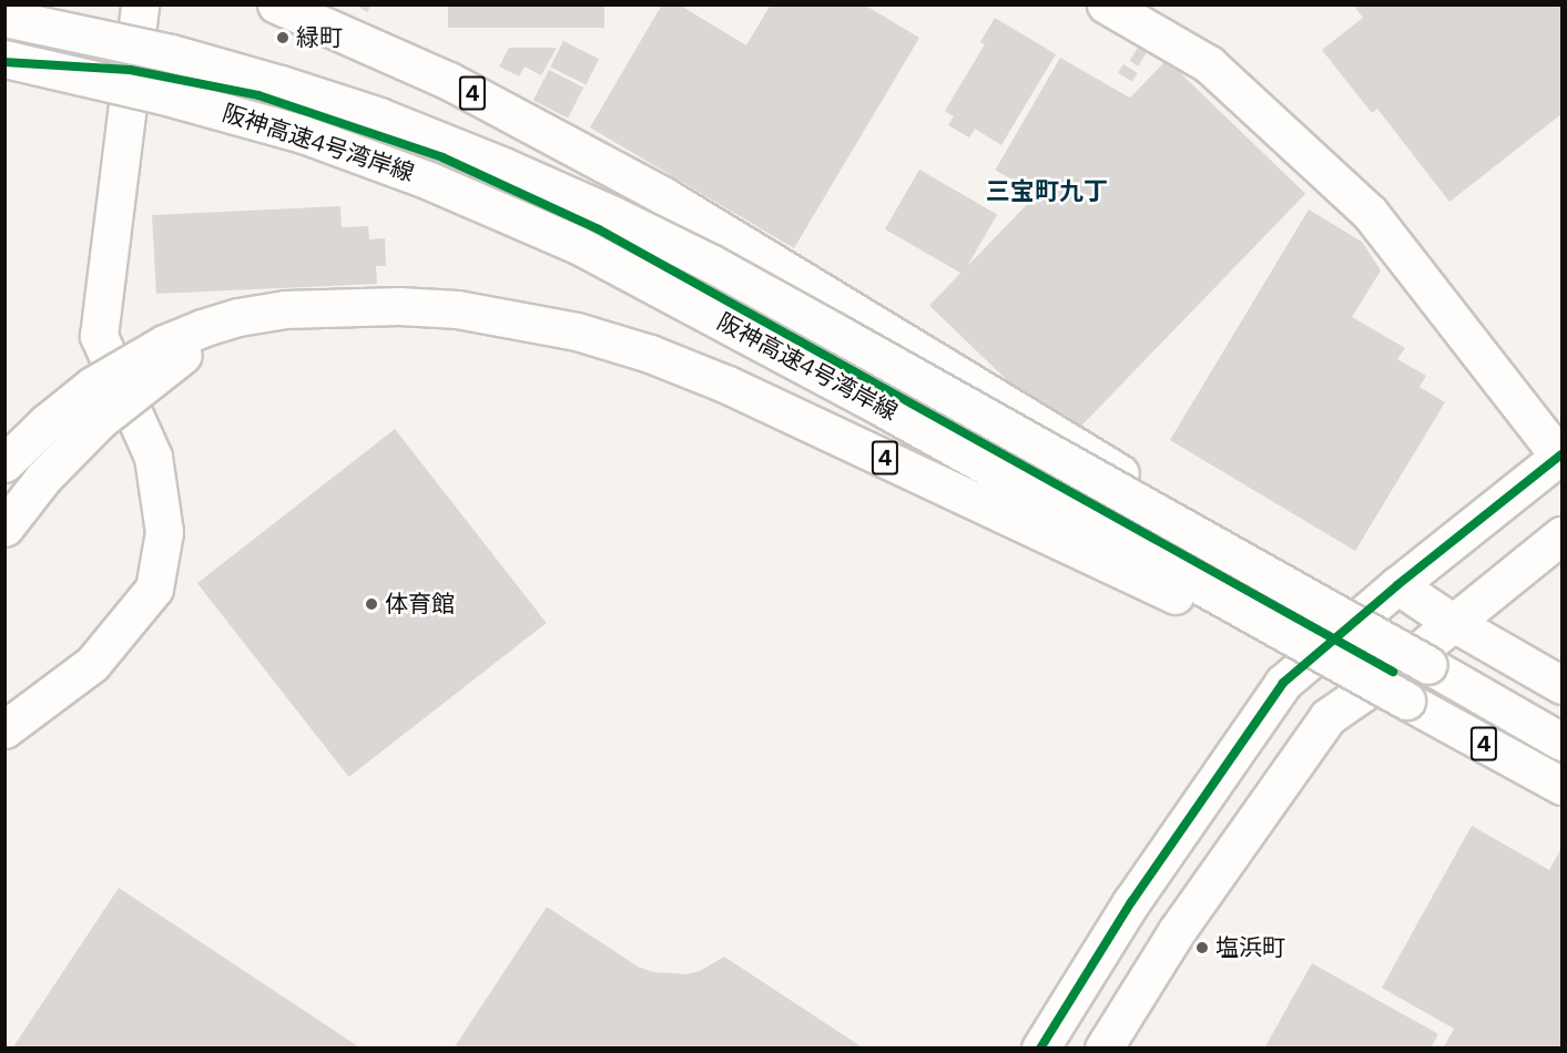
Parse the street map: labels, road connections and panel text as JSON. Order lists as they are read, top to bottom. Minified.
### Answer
{"streets":{"main road":["4","阪神高速4号湾岸線"]},"crossings":[["4","阪神高速4号湾岸線"]],"districts":["三宝町九丁"],"places":["緑町","体育館","塩浜町"]}
